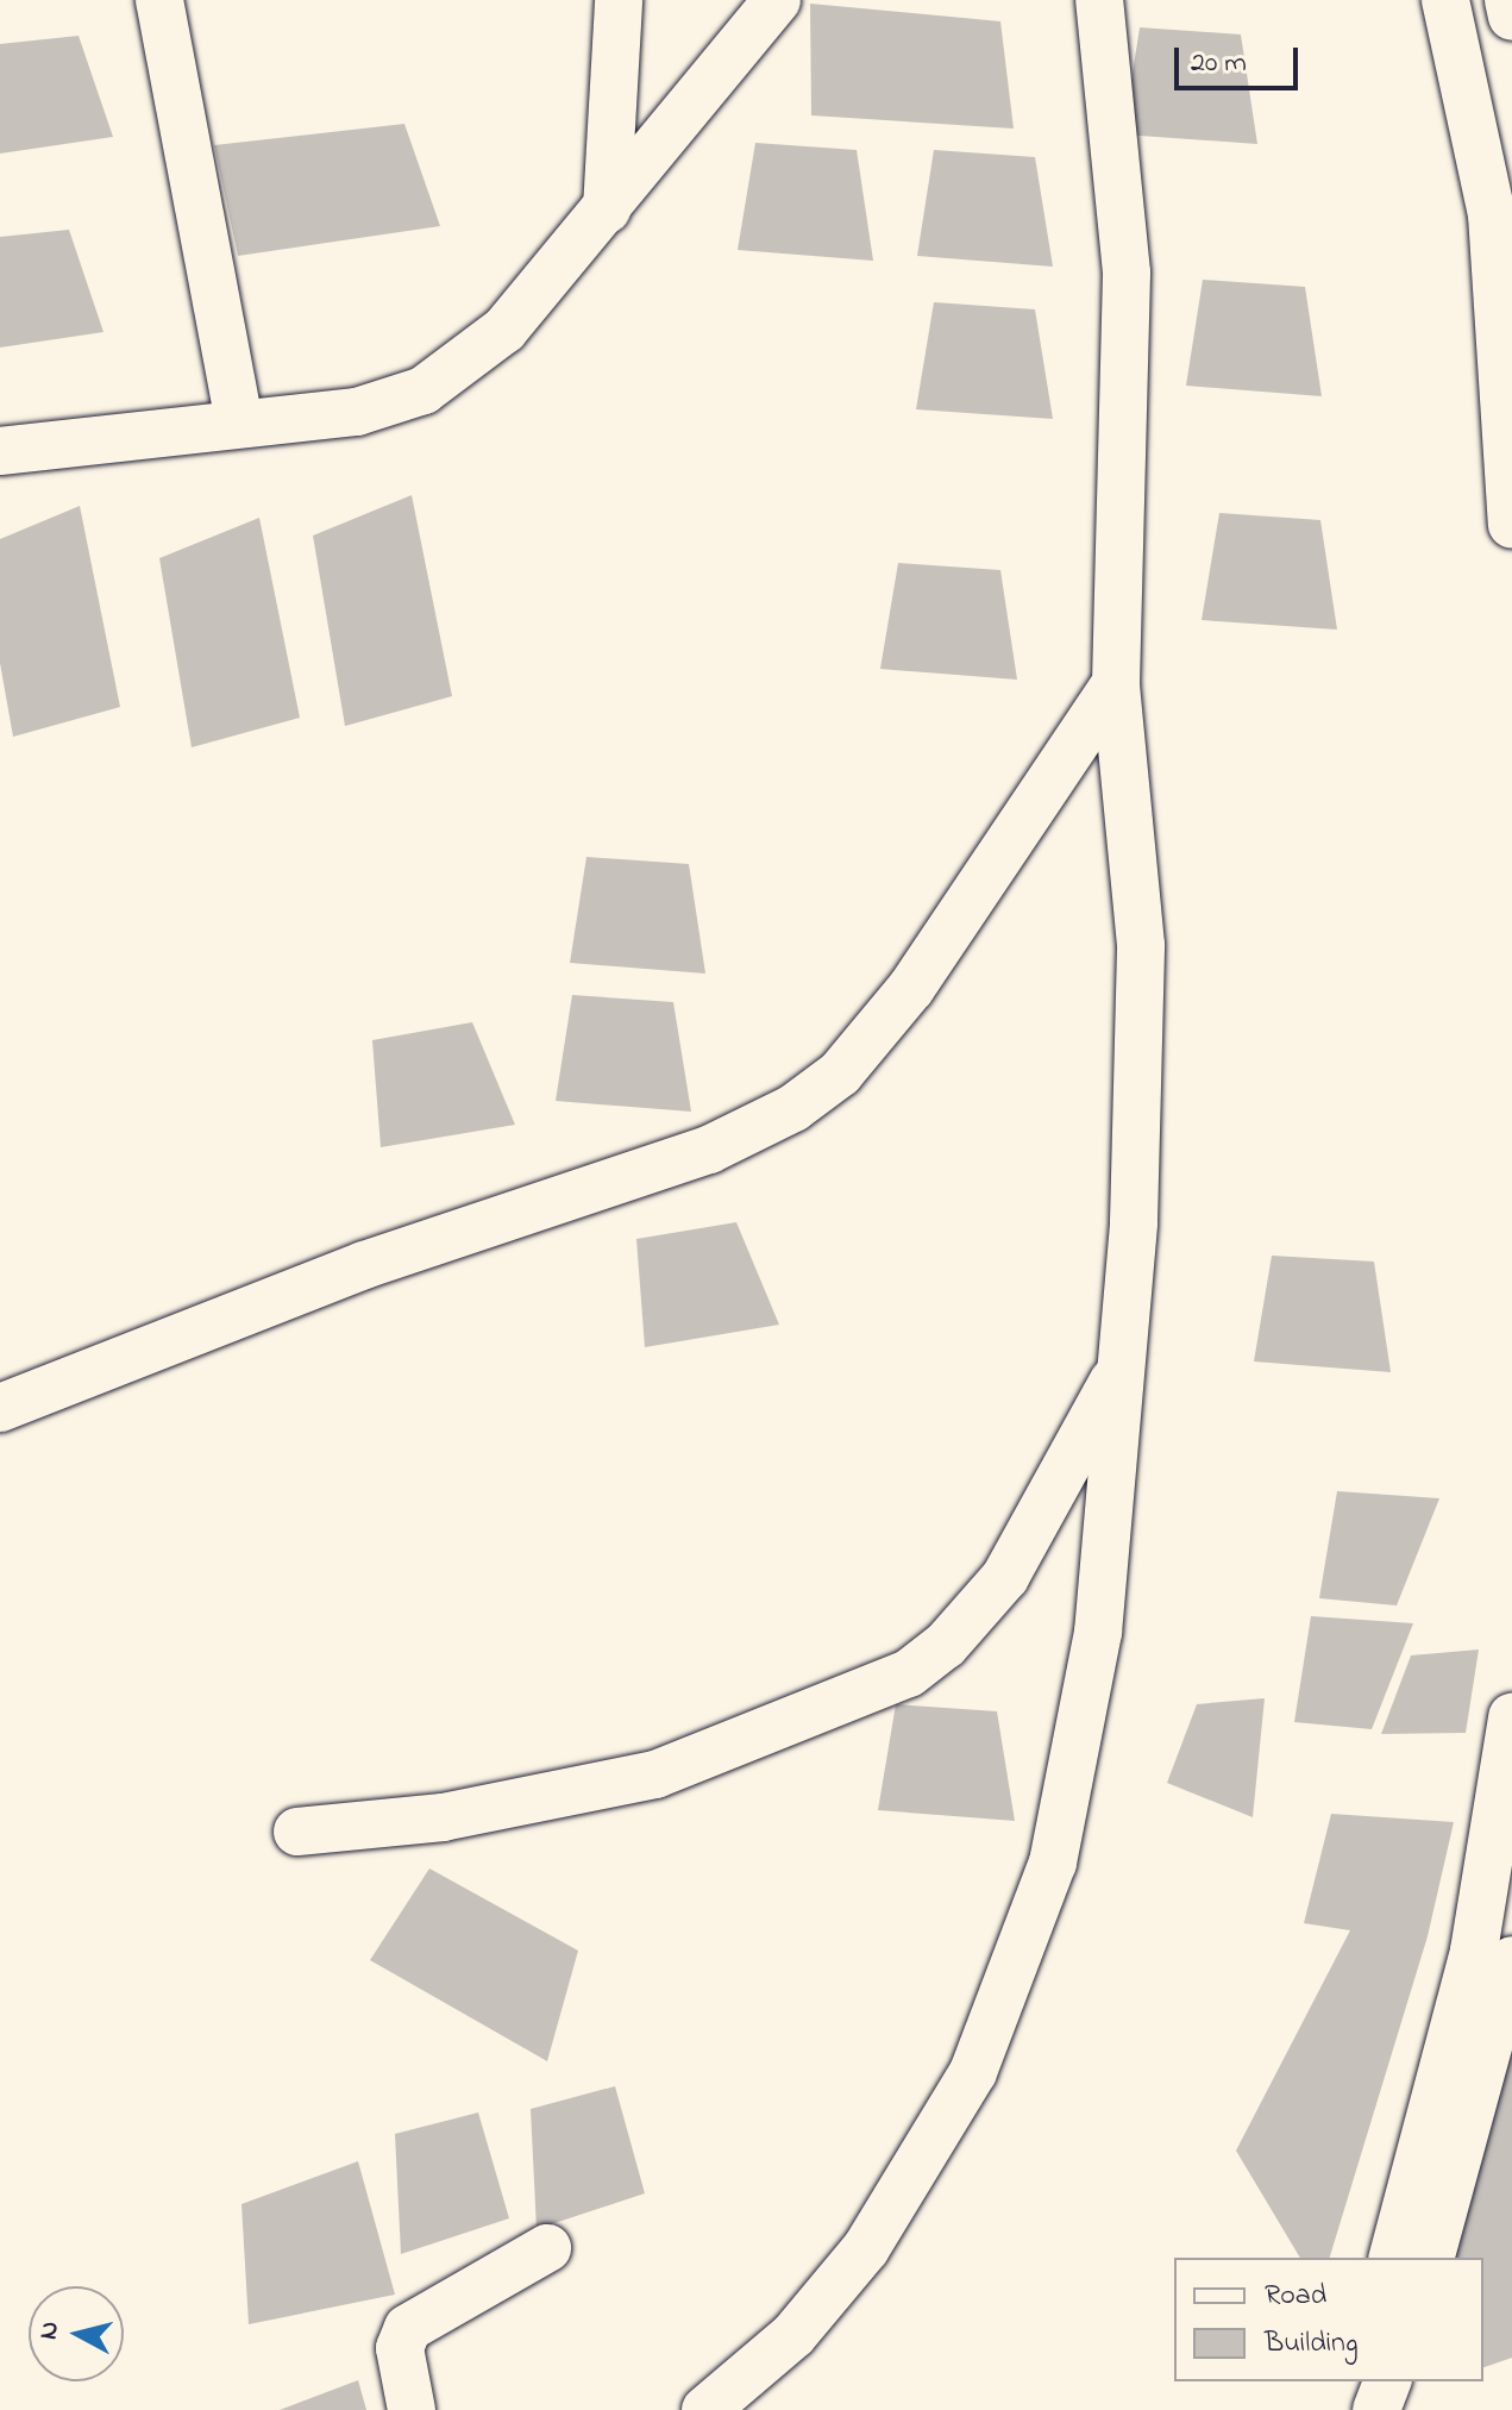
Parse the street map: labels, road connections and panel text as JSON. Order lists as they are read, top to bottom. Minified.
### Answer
{"legend":["Road","Building"],"scale_bar":"20 m","north":"left"}
